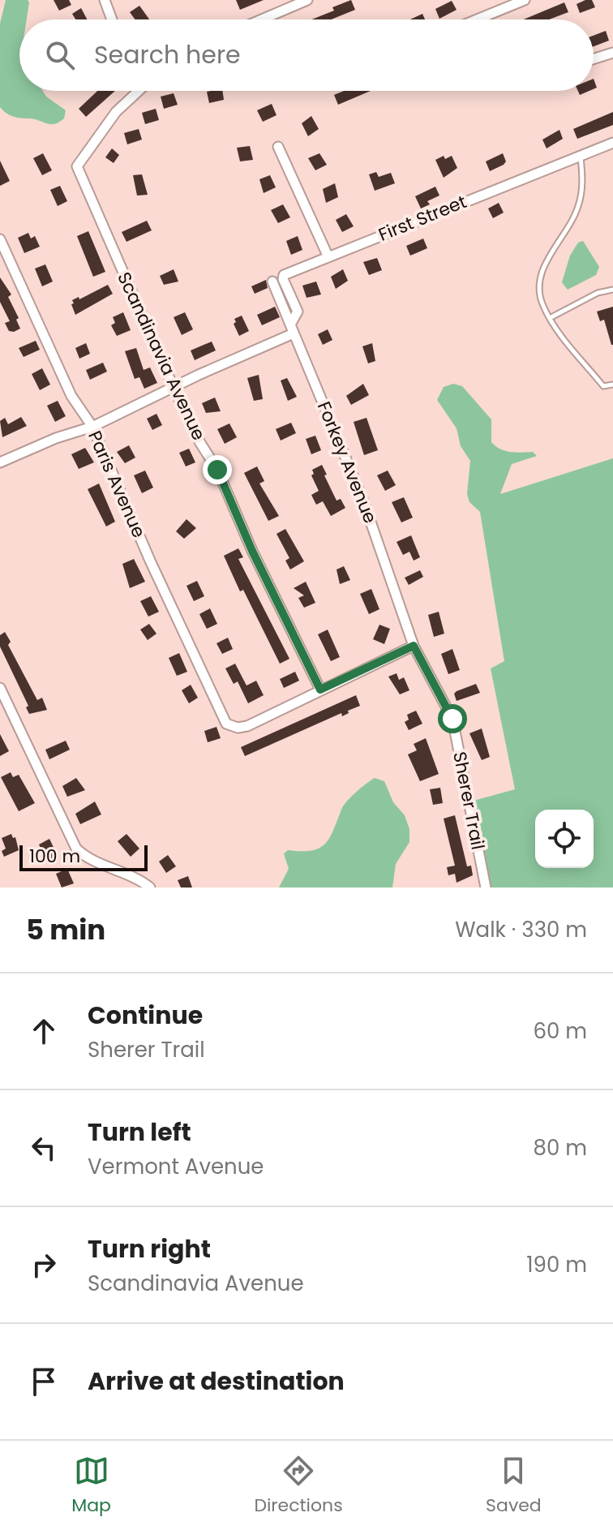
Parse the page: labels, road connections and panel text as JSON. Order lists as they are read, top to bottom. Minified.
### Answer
{"streets":{"street":["First Street","Scandinavia Avenue","Forkey Avenue","Paris Avenue","Sherer Trail"]},"crossings":[["First Street","Forkey Avenue"],["Scandinavia Avenue","Paris Avenue"],["Forkey Avenue","Sherer Trail"]],"scale_bar":"100 m","page":{"search":"Search here","scale":"100 m","heading":["5 min","Walk · 330 m"],"list":[["Continue","Sherer Trail","60 m"],["Turn left","Vermont Avenue","80 m"],["Turn right","Scandinavia Avenue","190 m"],"Arrive at destination"],"nav":["Map","Directions","Saved"]}}
